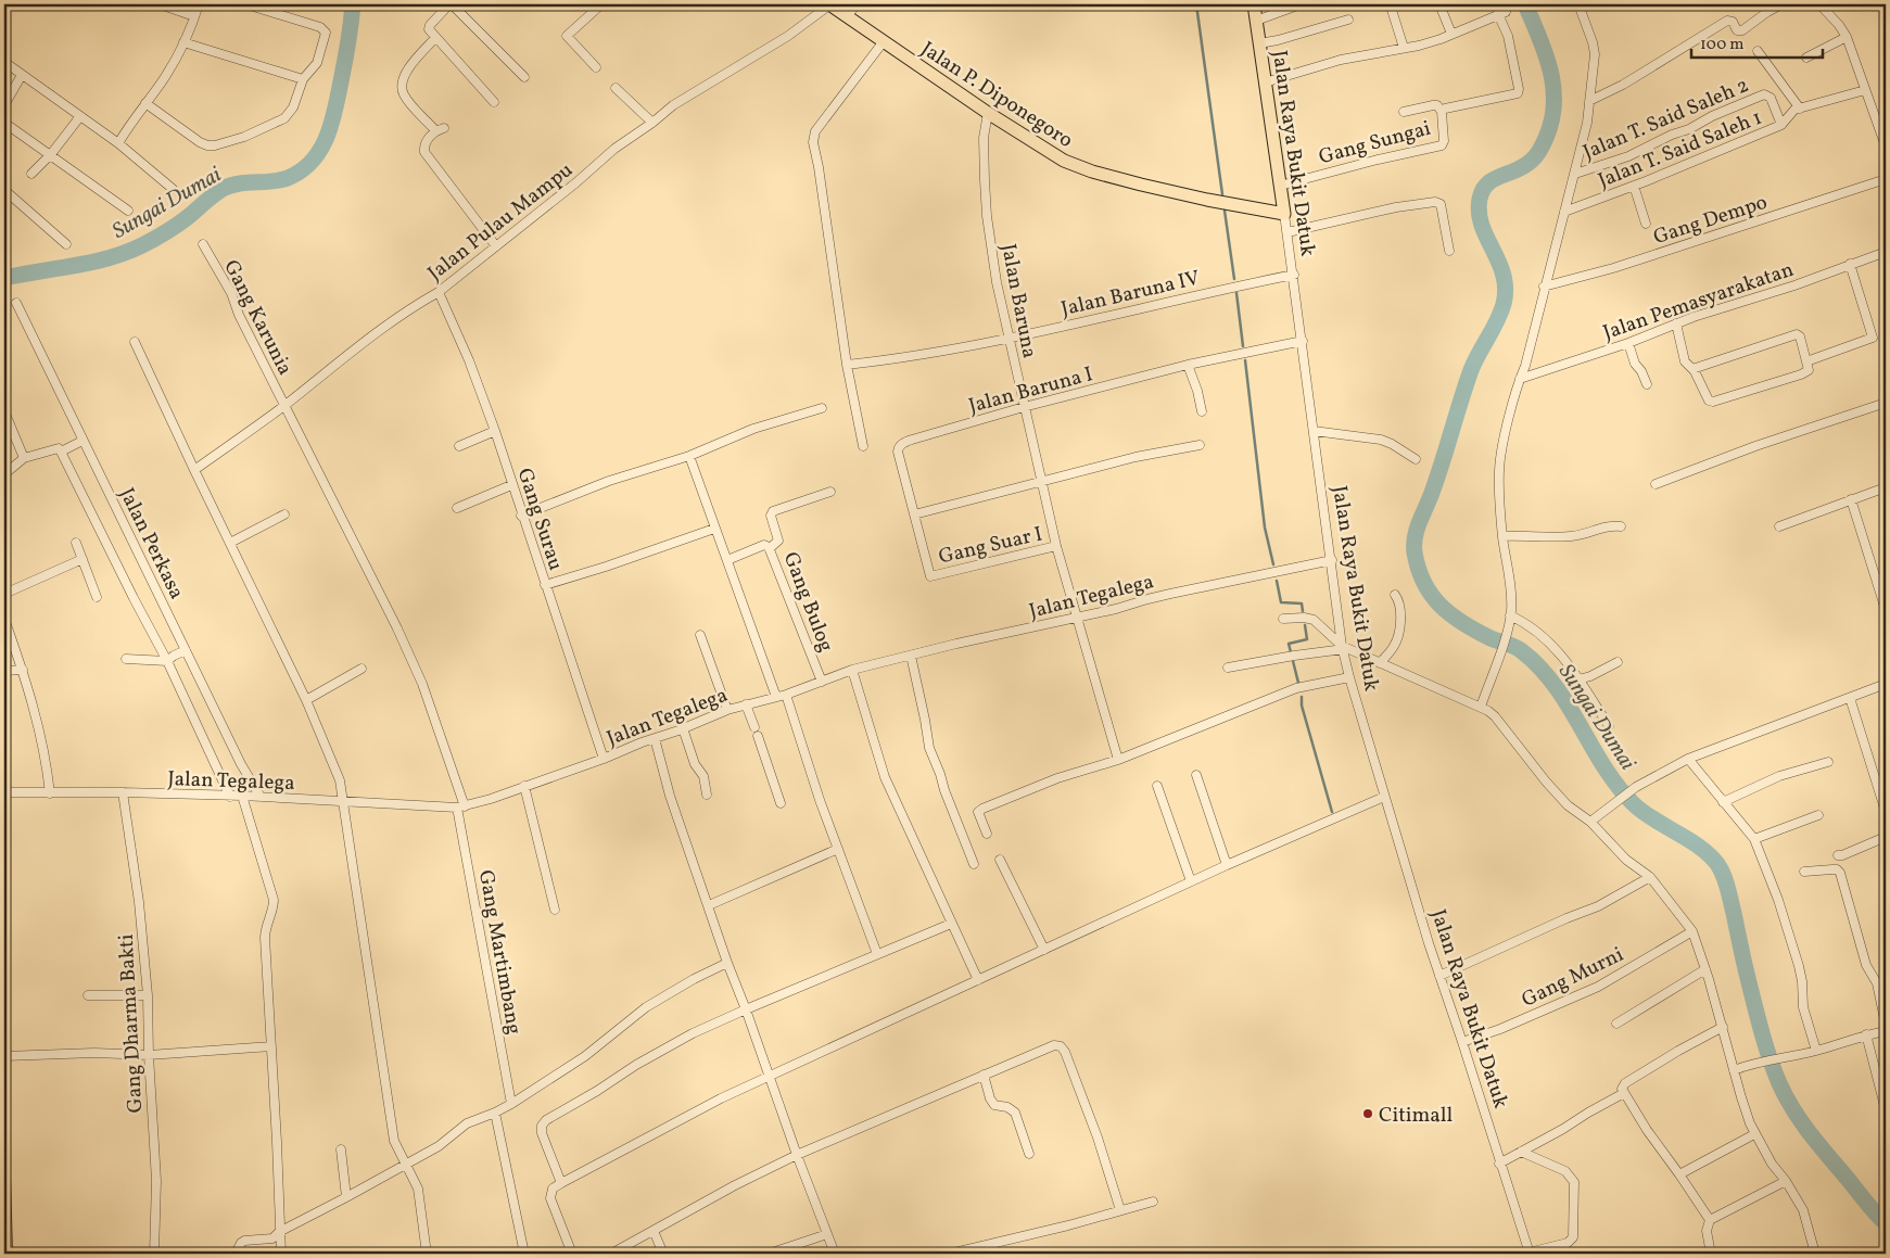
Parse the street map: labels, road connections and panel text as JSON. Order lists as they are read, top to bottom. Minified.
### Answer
{"streets":{"main road":["Jalan P. Diponegoro","Jalan Raya Bukit Datuk"],"street":["Jalan T. Said Saleh 2","Gang Sungai","Jalan T. Said Saleh 1","Gang Dempo","Jalan Pulau Mampu","Jalan Baruna IV","Jalan Pemasyarakatan","Jalan Baruna","Gang Karunia","Jalan Baruna I","Gang Surau","Jalan Perkasa","Gang Suar I","Jalan Tegalega","Gang Bulog","Gang Martimbang","Gang Murni","Gang Dharma Bakti"]},"crossings":[["Jalan P. Diponegoro","Jalan Raya Bukit Datuk"],["Jalan P. Diponegoro","Jalan Pulau Mampu"],["Jalan P. Diponegoro","Jalan Baruna"],["Jalan T. Said Saleh 2","Jalan T. Said Saleh 1"],["Gang Sungai","Jalan Raya Bukit Datuk"],["Jalan Raya Bukit Datuk","Jalan Baruna IV"],["Jalan Raya Bukit Datuk","Jalan Baruna I"],["Jalan Raya Bukit Datuk","Jalan Tegalega"],["Jalan Raya Bukit Datuk","Gang Murni"],["Jalan Pulau Mampu","Gang Karunia"],["Jalan Pulau Mampu","Gang Surau"],["Jalan Baruna IV","Jalan Baruna"],["Jalan Baruna","Jalan Baruna I"],["Jalan Baruna","Gang Suar I"],["Jalan Baruna","Jalan Tegalega"],["Gang Karunia","Jalan Tegalega"],["Gang Karunia","Gang Martimbang"],["Jalan Baruna I","Gang Suar I"],["Gang Surau","Jalan Tegalega"],["Jalan Perkasa","Jalan Tegalega"],["Jalan Tegalega","Gang Bulog"],["Jalan Tegalega","Gang Martimbang"],["Jalan Tegalega","Gang Dharma Bakti"]],"water":["Sungai Dumai"],"places":["Citimall"],"scale_bar":"100 m"}
